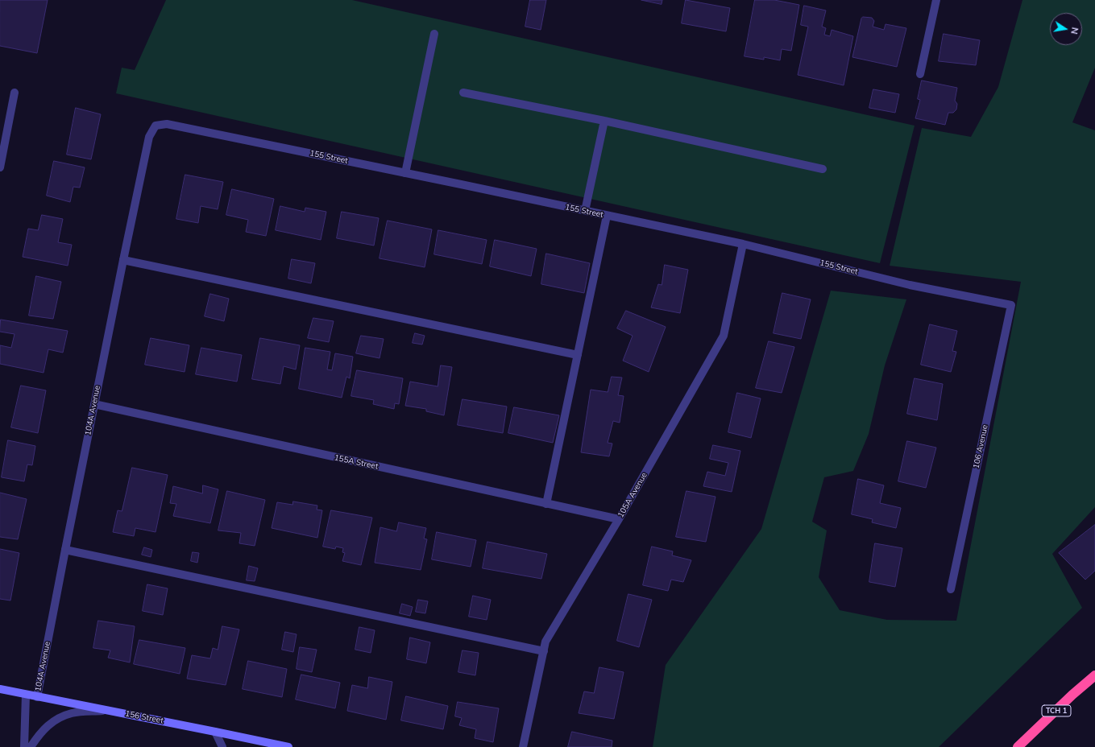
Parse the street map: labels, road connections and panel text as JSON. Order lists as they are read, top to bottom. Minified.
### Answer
{"streets":{"highway":["TCH 1"],"main road":["156 Street"],"street":["155 Street","104A Avenue","106 Avenue","155A Street","105A Avenue"]},"crossings":[["155 Street","104A Avenue"],["155 Street","106 Avenue"],["155 Street","105A Avenue"],["104A Avenue","155A Street"],["104A Avenue","156 Street"],["155A Street","105A Avenue"]],"north":"right"}
